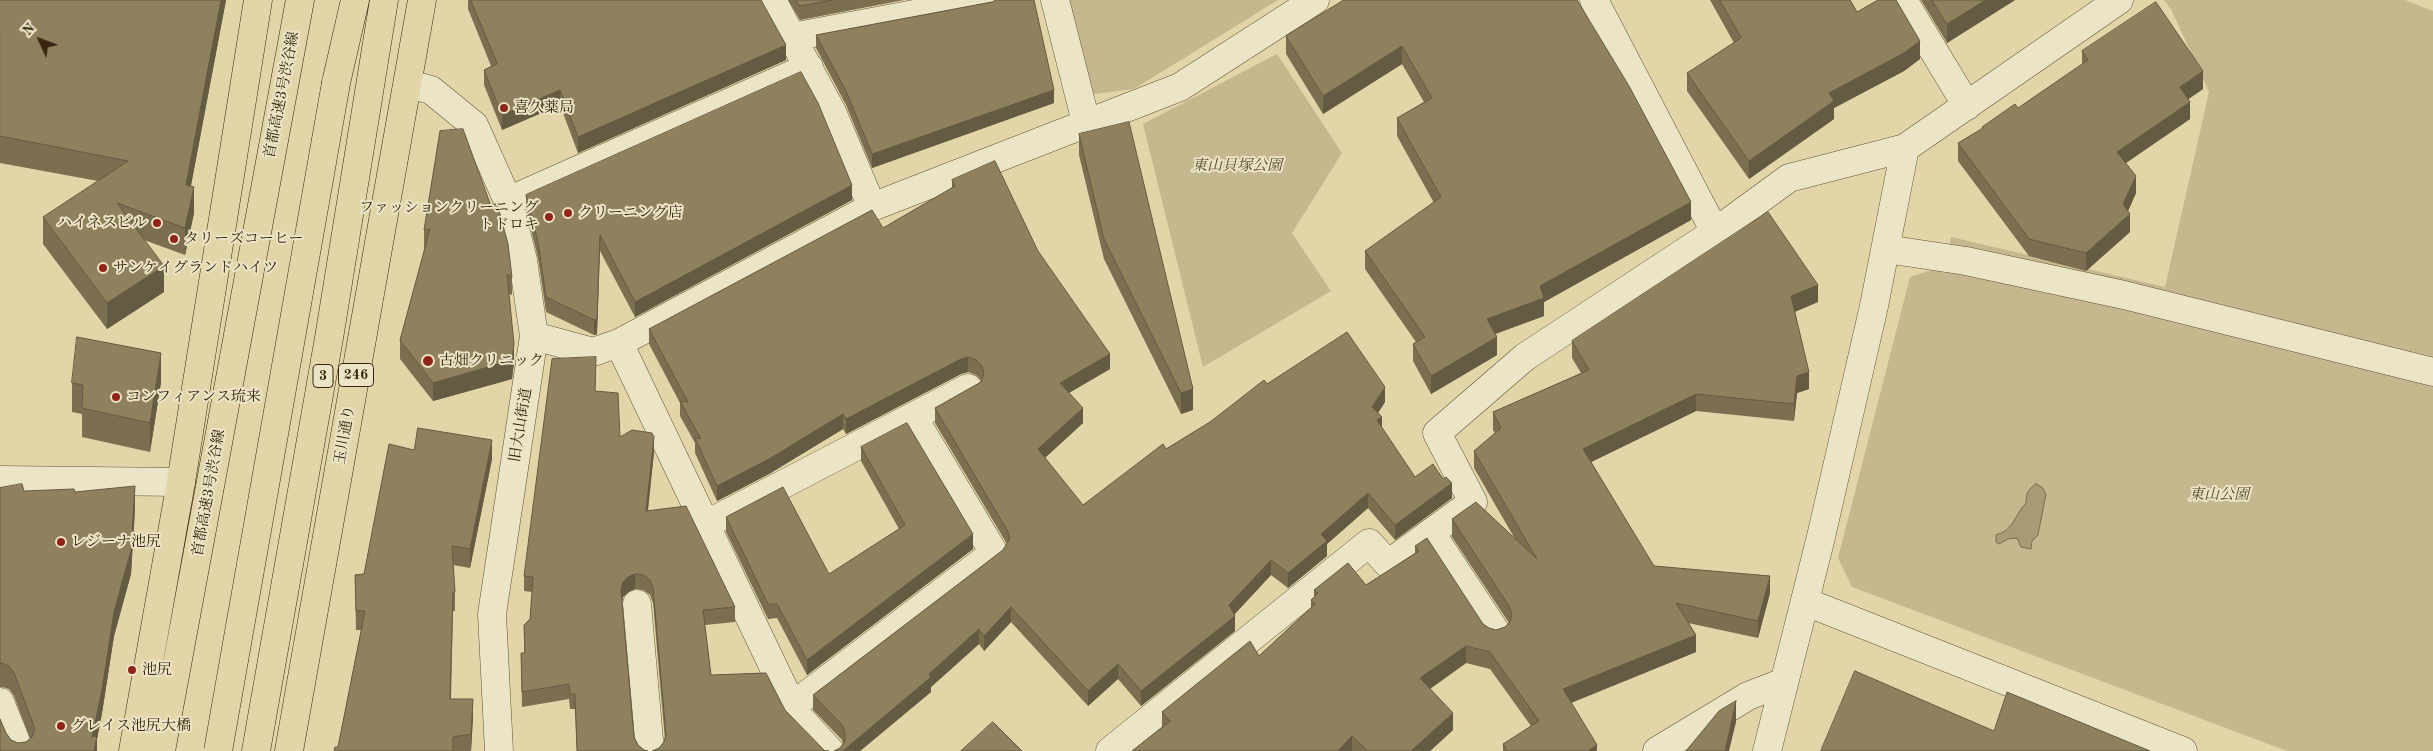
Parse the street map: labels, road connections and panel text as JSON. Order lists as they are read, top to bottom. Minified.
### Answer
{"streets":{"highway":["首都高速3号渋谷線","246","3","玉川通り"],"street":["旧大山街道"]},"crossings":[["旧大山街道","玉川通り"]],"parks":["東山貝塚公園","東山公園"],"places":["喜久薬局","クリーニング店","ファッションクリーニング トドロキ","ハイネスビル","タリーズコーヒー","サンケイグランドハイツ","古畑クリニック","コンフィアンス琉来","レジーナ池尻","池尻","グレイス池尻大橋"],"north":"top left"}
